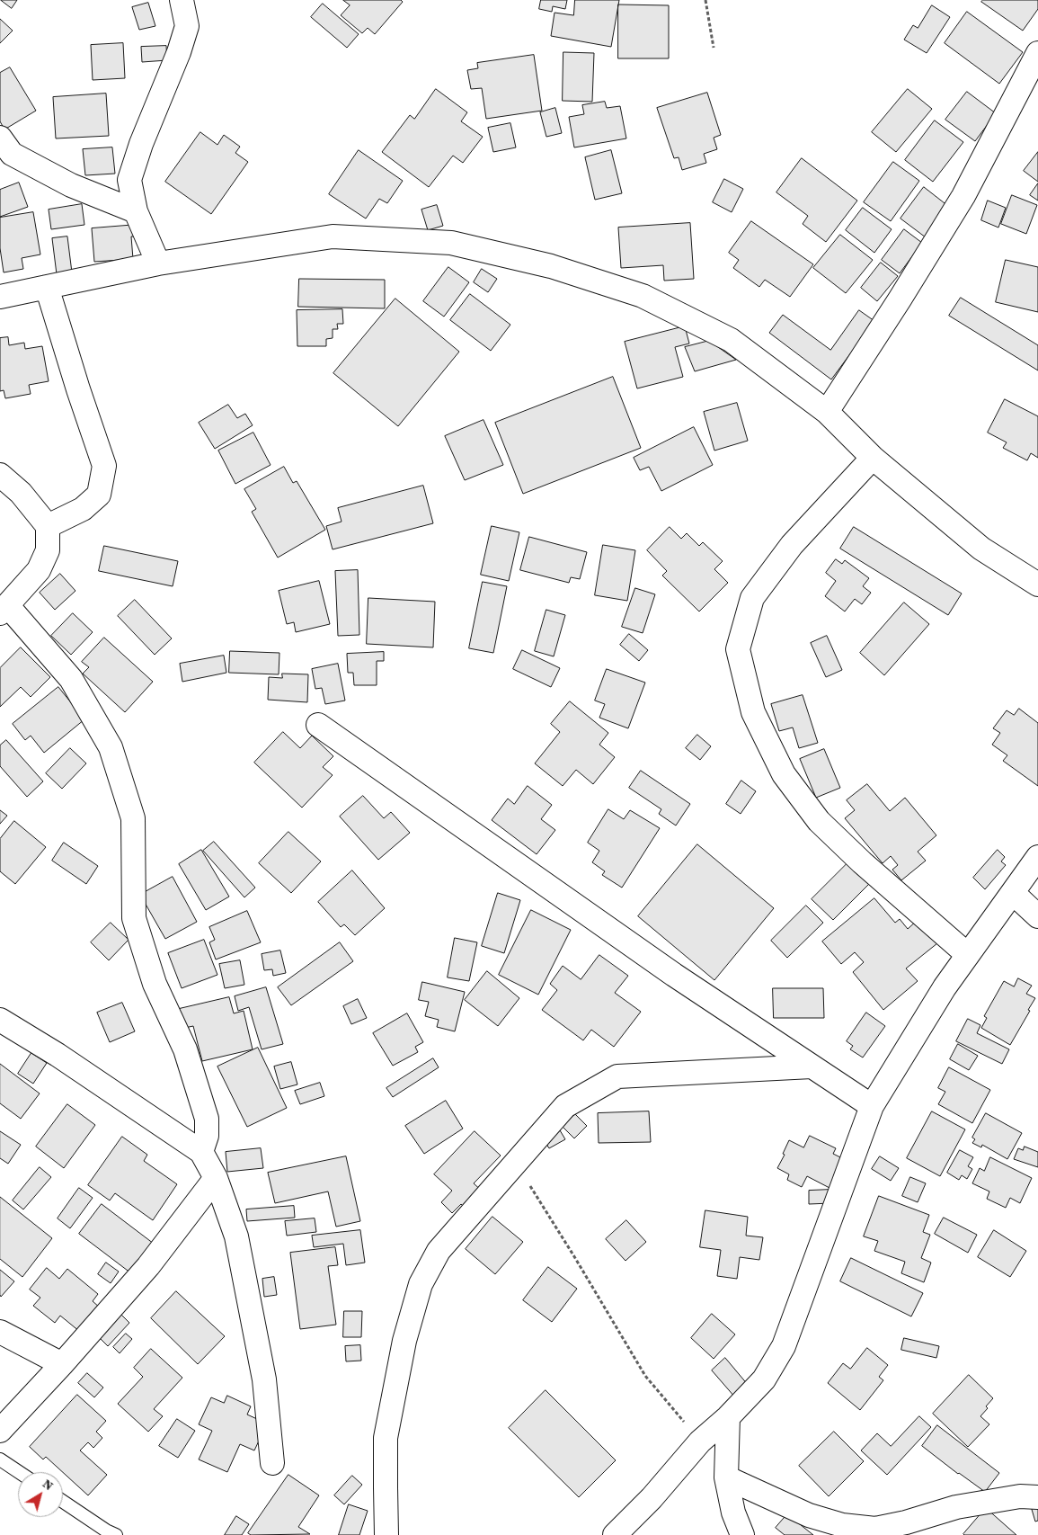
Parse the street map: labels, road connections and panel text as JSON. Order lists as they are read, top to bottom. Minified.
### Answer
{"north":"top right"}
